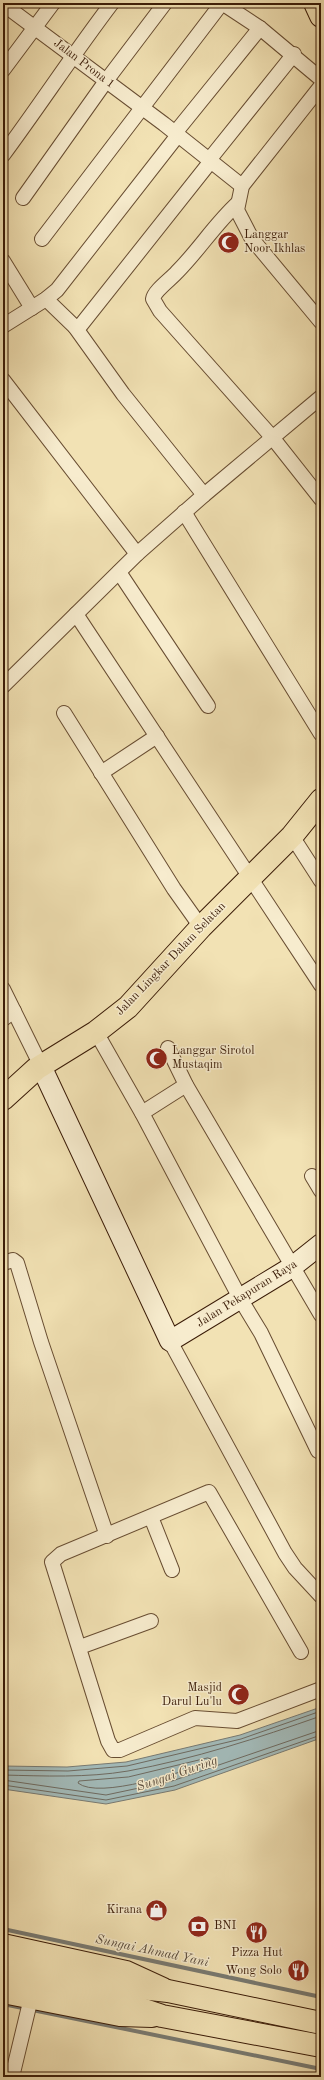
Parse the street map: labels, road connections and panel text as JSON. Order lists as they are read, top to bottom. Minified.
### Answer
{"streets":{"main road":["Jalan Lingkar Dalam Selatan"],"street":["Jalan Prona 1","Jalan Pekapuran Raya"]},"water":["Sungai Guring","Sungai Ahmad Yani"],"places":{"mosque":["Langgar Noor Ikhlas","Langgar Sirotol Mustaqim","Masjid Darul Lu'lu"],"shop":["Kirana"],"bank":["BNI"],"restaurant":["Pizza Hut","Wong Solo"]}}
